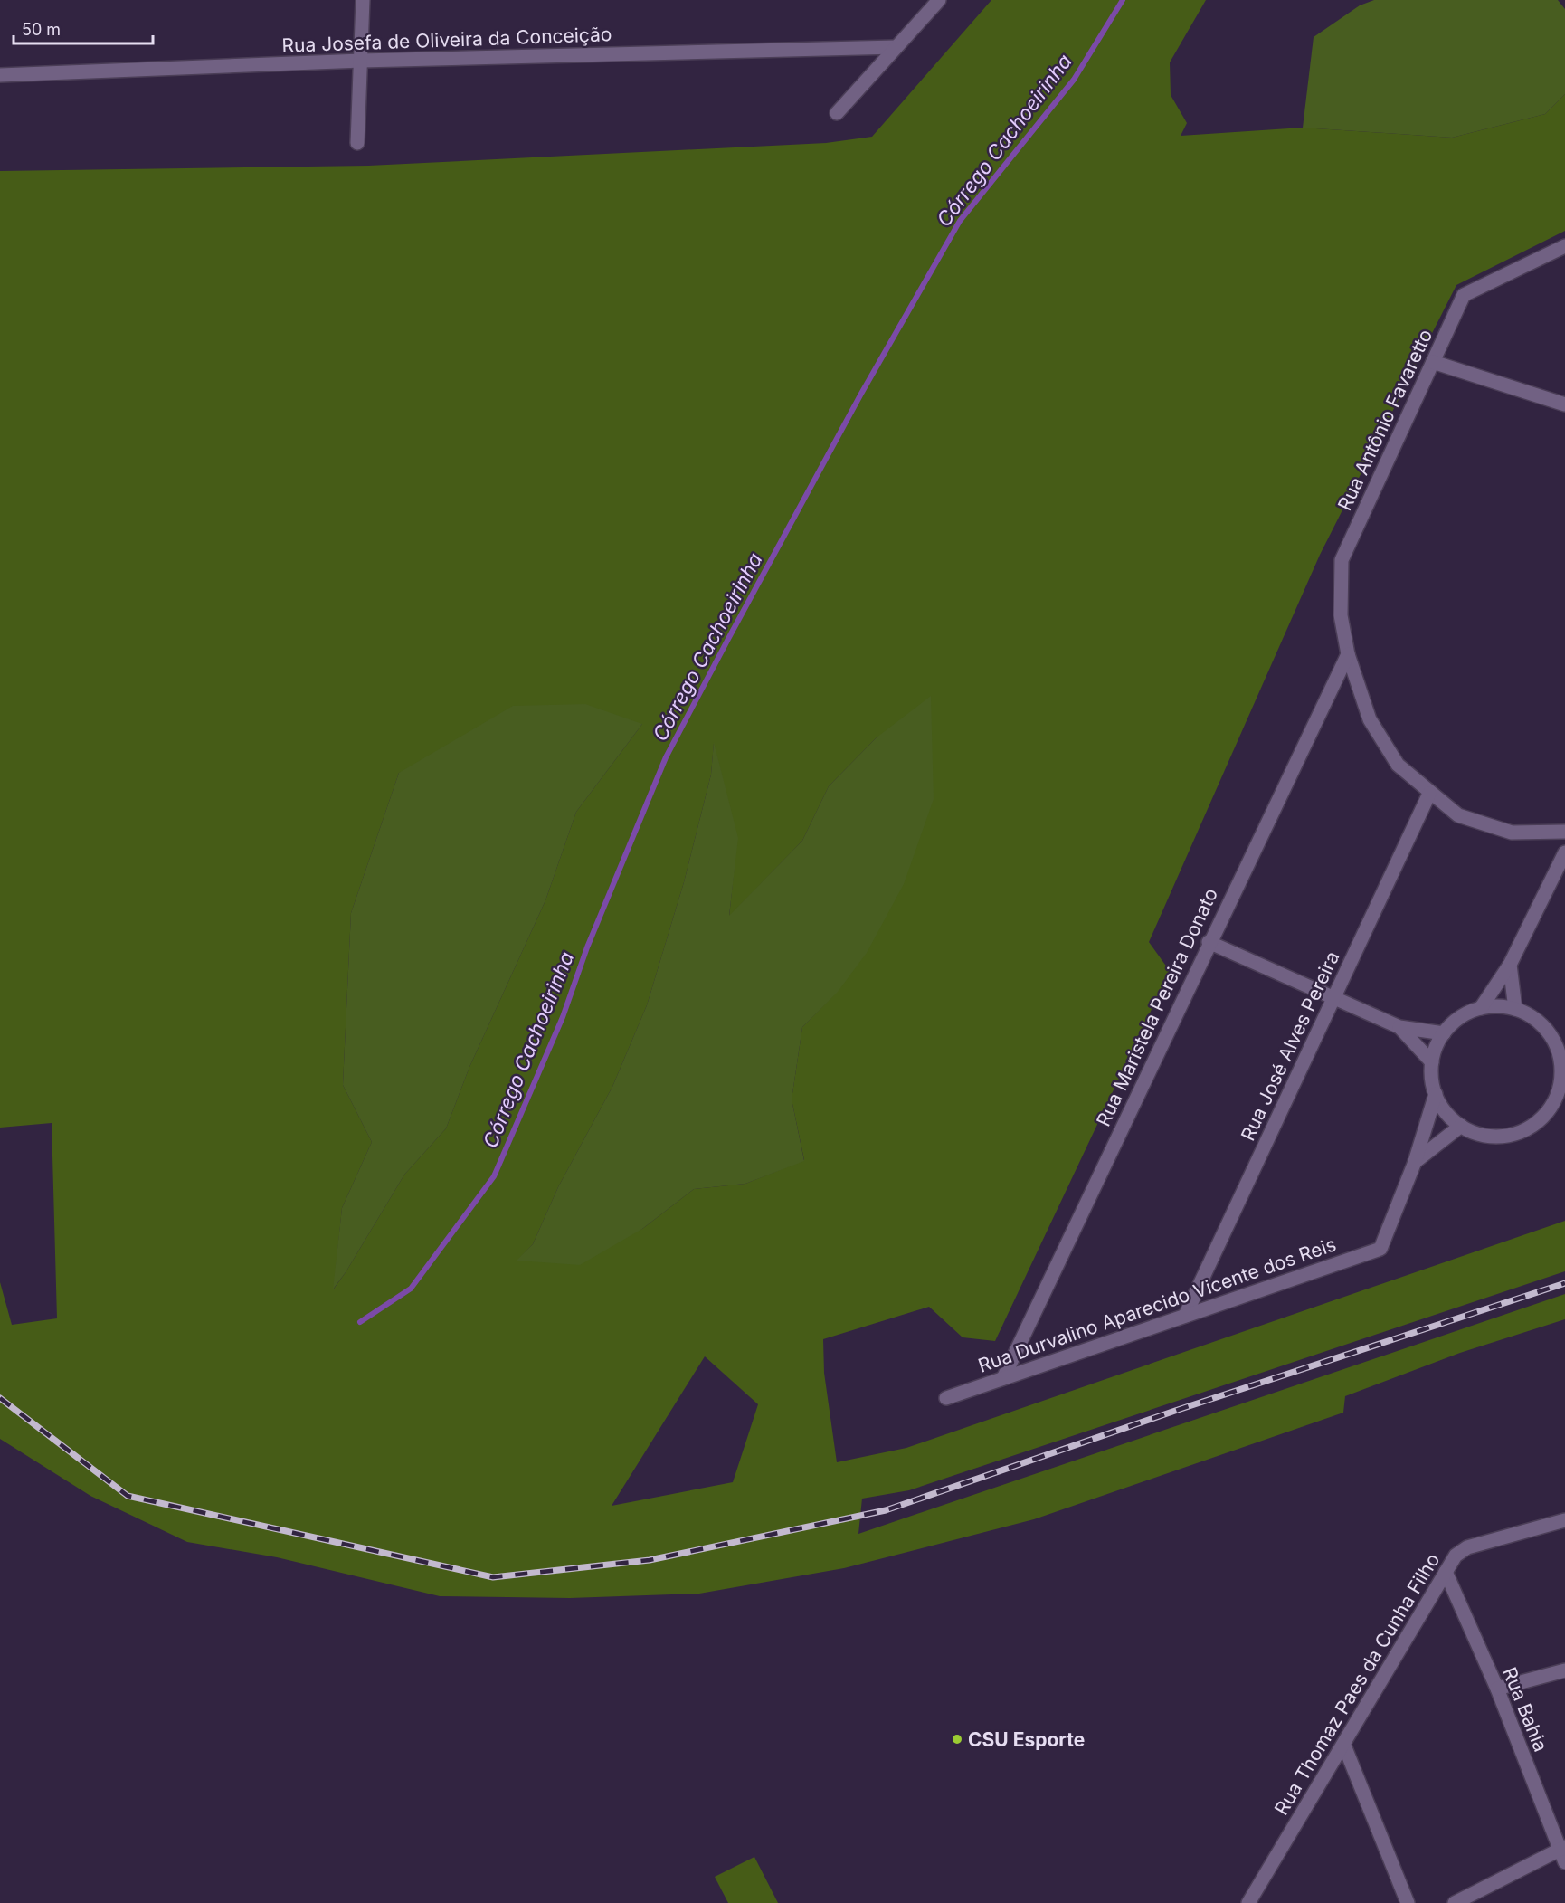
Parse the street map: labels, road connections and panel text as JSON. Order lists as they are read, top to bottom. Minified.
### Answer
{"streets":{"street":["Rua Josefa de Oliveira da Conceição","Rua Antônio Favaretto","Rua Maristela Pereira Donato","Rua José Alves Pereira","Rua Durvalino Aparecido Vicente dos Reis","Rua Thomaz Paes da Cunha Filho","Rua Bahia"]},"crossings":[["Rua Antônio Favaretto","Rua Maristela Pereira Donato"],["Rua Maristela Pereira Donato","Rua Durvalino Aparecido Vicente dos Reis"],["Rua José Alves Pereira","Rua Durvalino Aparecido Vicente dos Reis"],["Rua Thomaz Paes da Cunha Filho","Rua Bahia"]],"water":["Córrego Cachoeirinha"],"places":["CSU Esporte"],"scale_bar":"50 m"}
